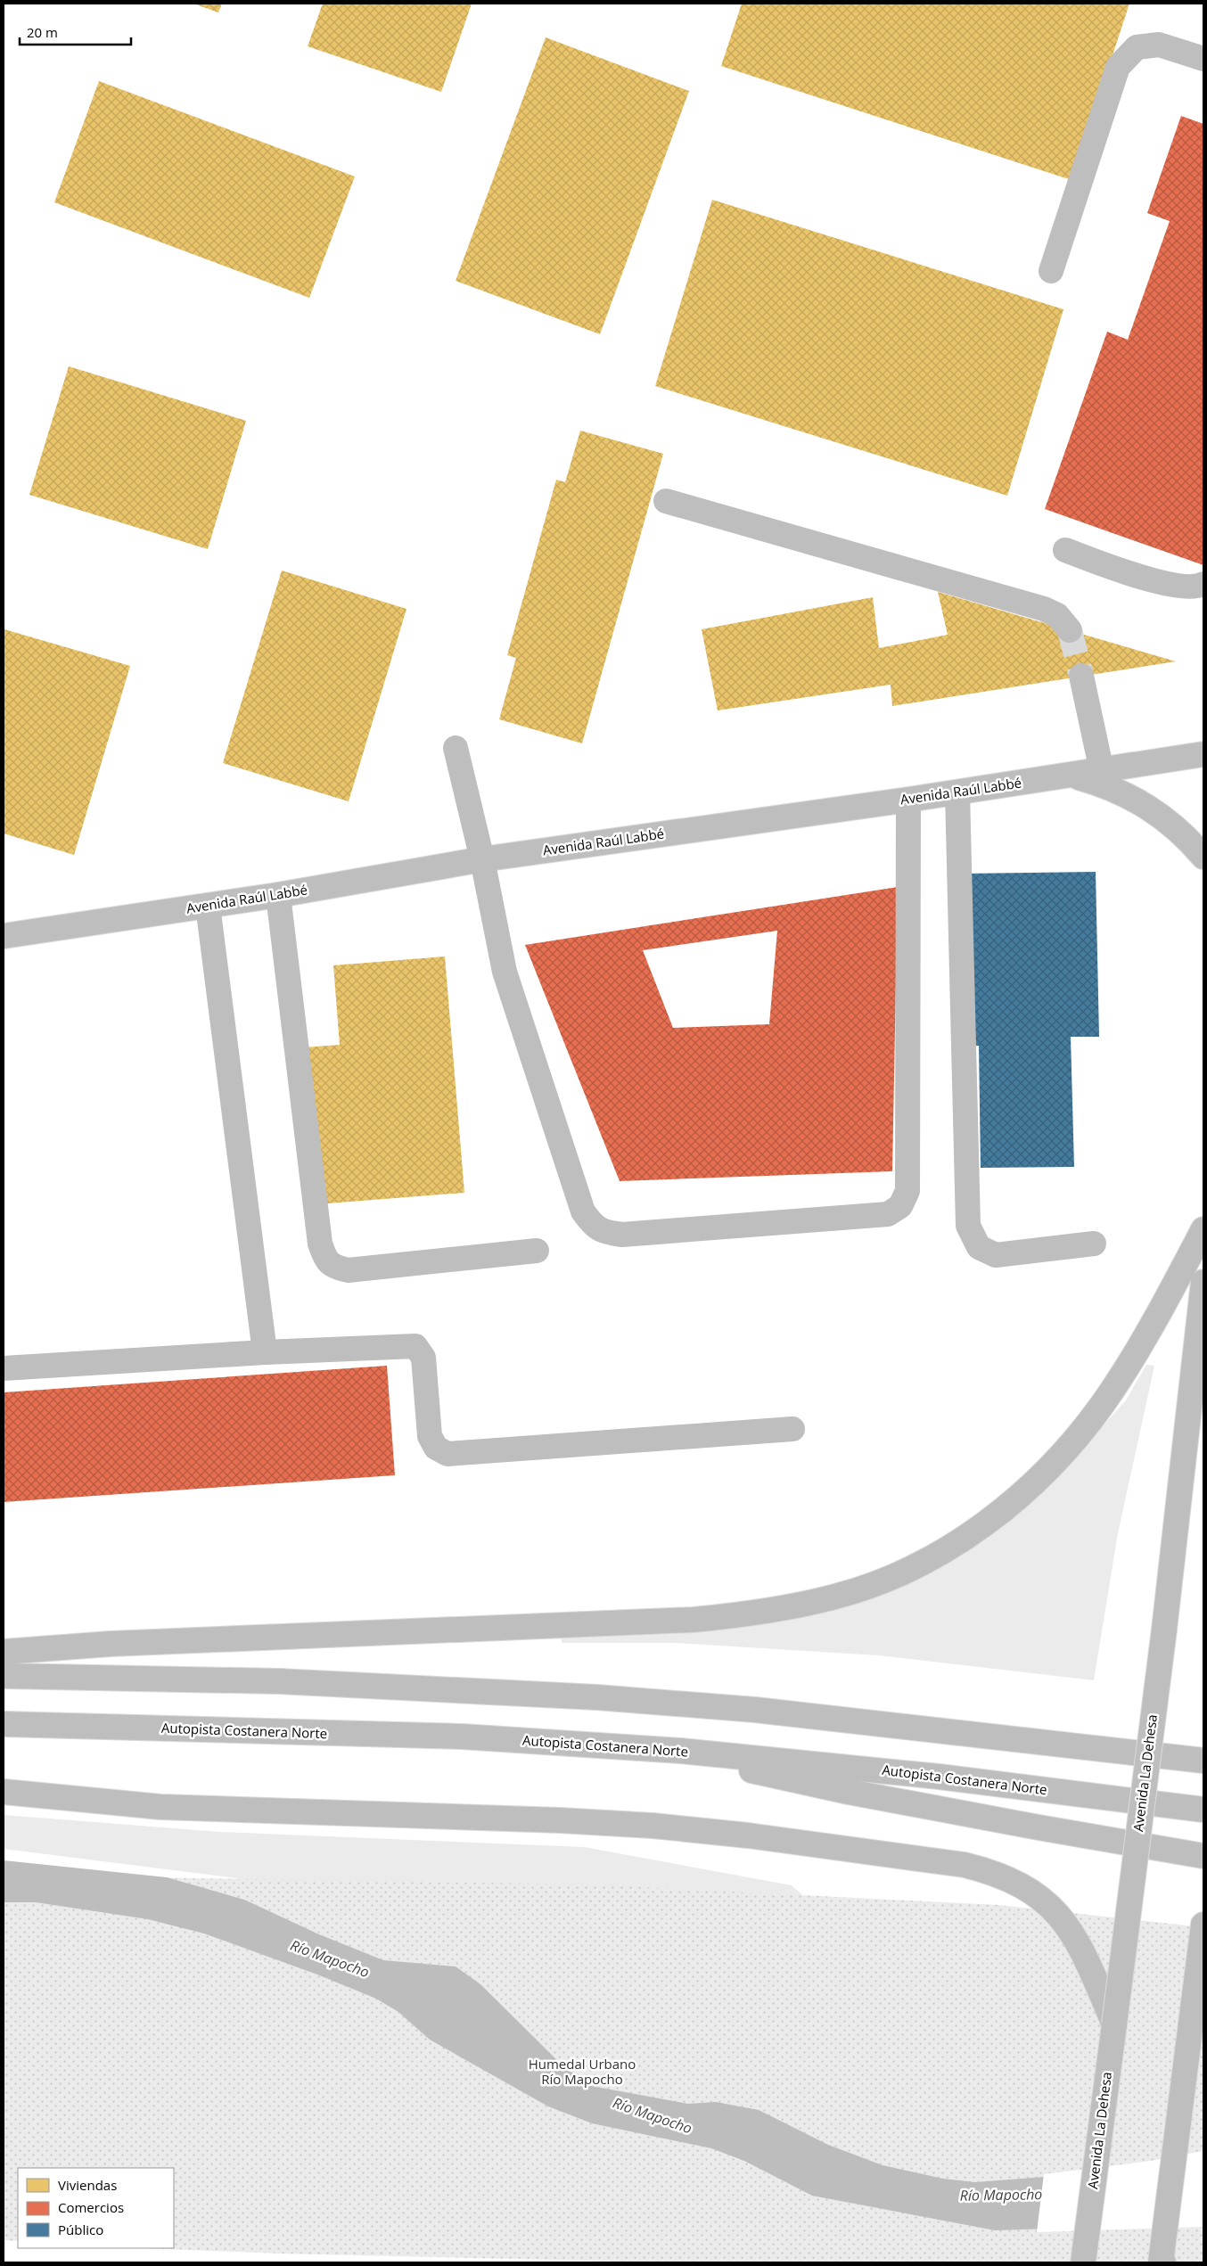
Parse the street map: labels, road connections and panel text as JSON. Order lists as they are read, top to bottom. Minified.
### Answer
{"streets":{"main road":["Avenida Raúl Labbé","Autopista Costanera Norte","Avenida La Dehesa"]},"water":["Río Mapocho"],"parks":["Humedal Urbano Río Mapocho"],"legend":["Viviendas","Comercios","Público"],"scale_bar":"20 m"}
